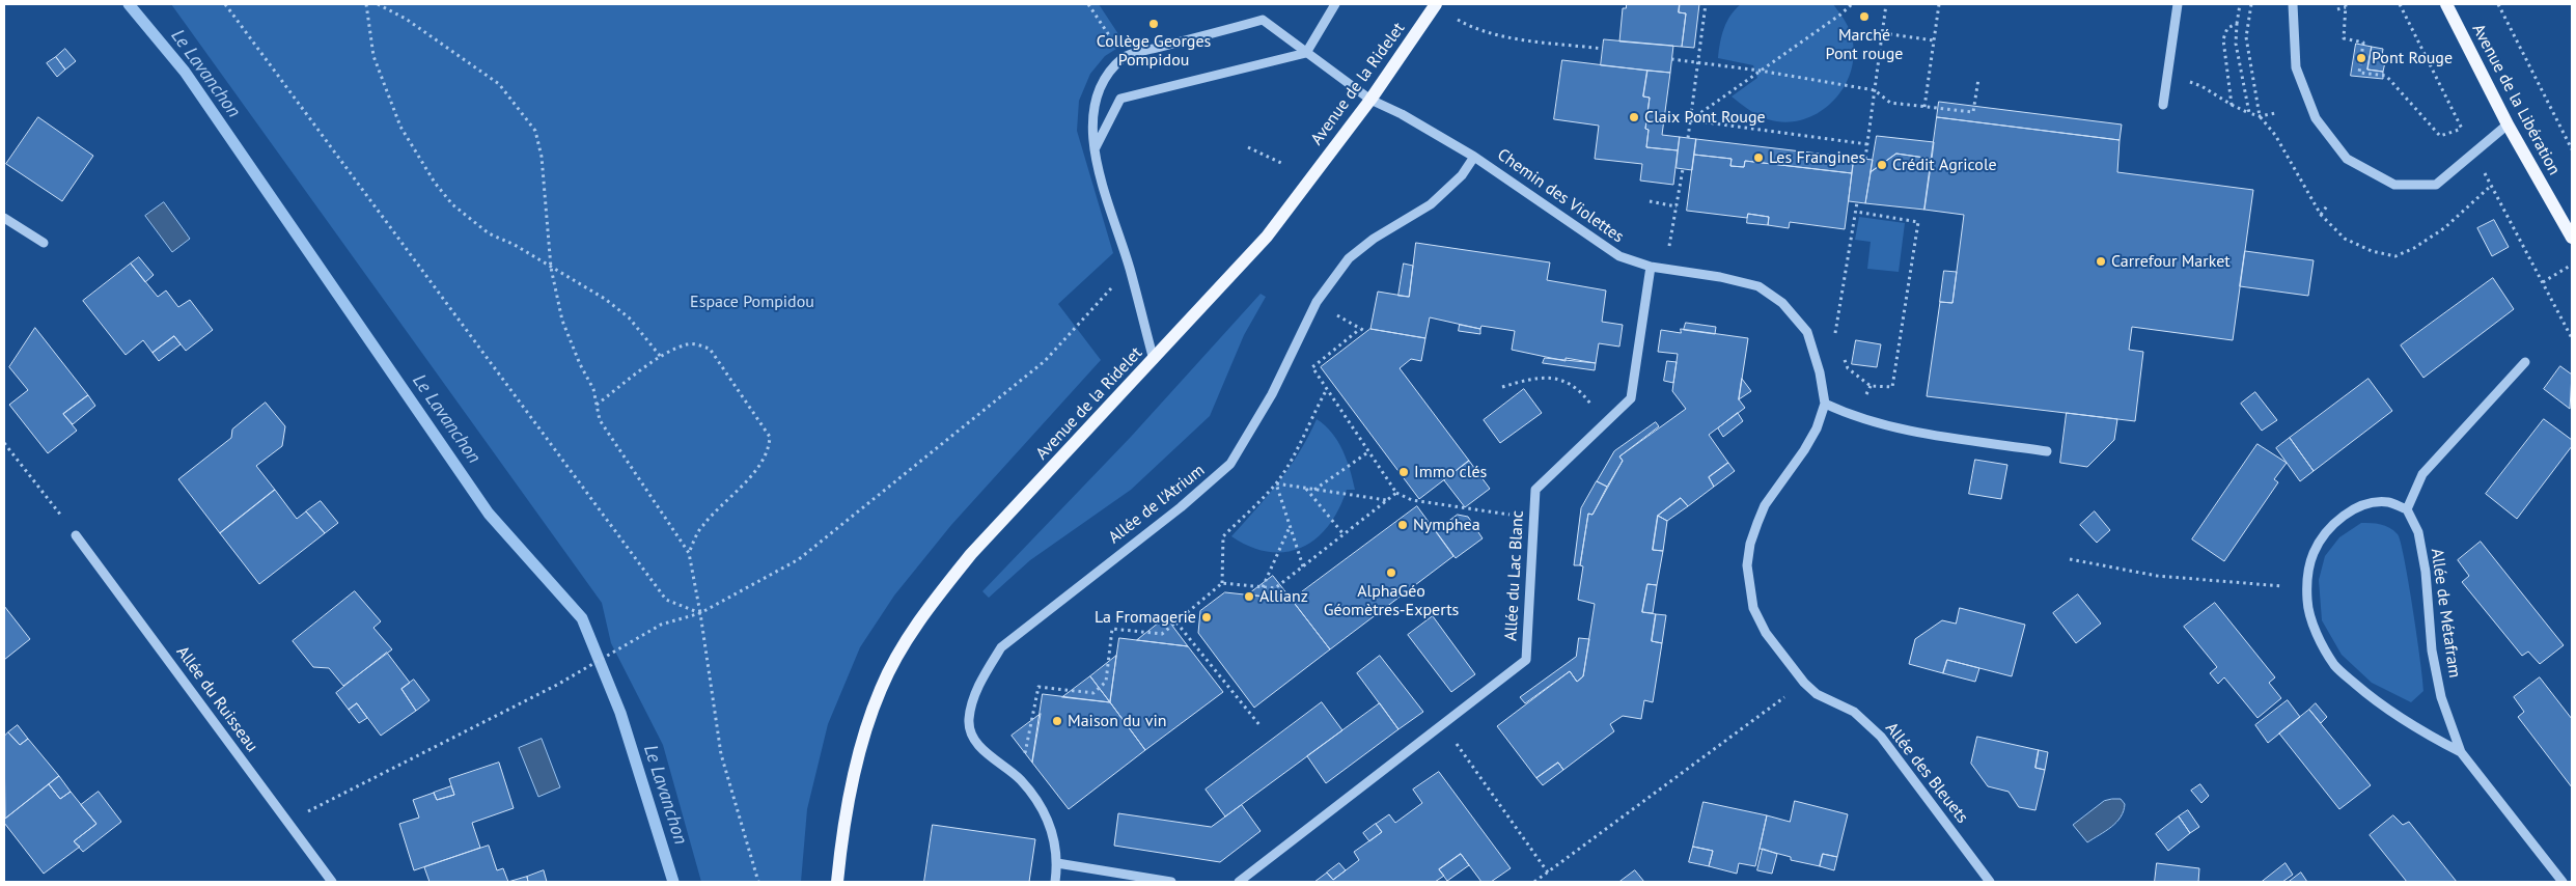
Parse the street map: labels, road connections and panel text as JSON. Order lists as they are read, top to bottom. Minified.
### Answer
{"streets":{"main road":["Avenue de la Ridelet","Avenue de la Libération"],"street":["Chemin des Violettes","Allée de l'Atrium","Allée du Lac Blanc","Allée de Métafram","Allée du Ruisseau","Allée des Bleuets"]},"crossings":[["Avenue de la Ridelet","Chemin des Violettes"],["Chemin des Violettes","Allée de l'Atrium"],["Chemin des Violettes","Allée du Lac Blanc"],["Chemin des Violettes","Allée des Bleuets"]],"water":["Le Lavanchon"],"parks":["Espace Pompidou"],"places":["Marché Pont rouge","Collège Georges Pompidou","Pont Rouge","Claix Pont Rouge","Les Frangines","Crédit Agricole","Carrefour Market","Immo clés","Nymphea","AlphaGéo Géomètres-Experts","Allianz","La Fromagerie","Maison du vin"]}
